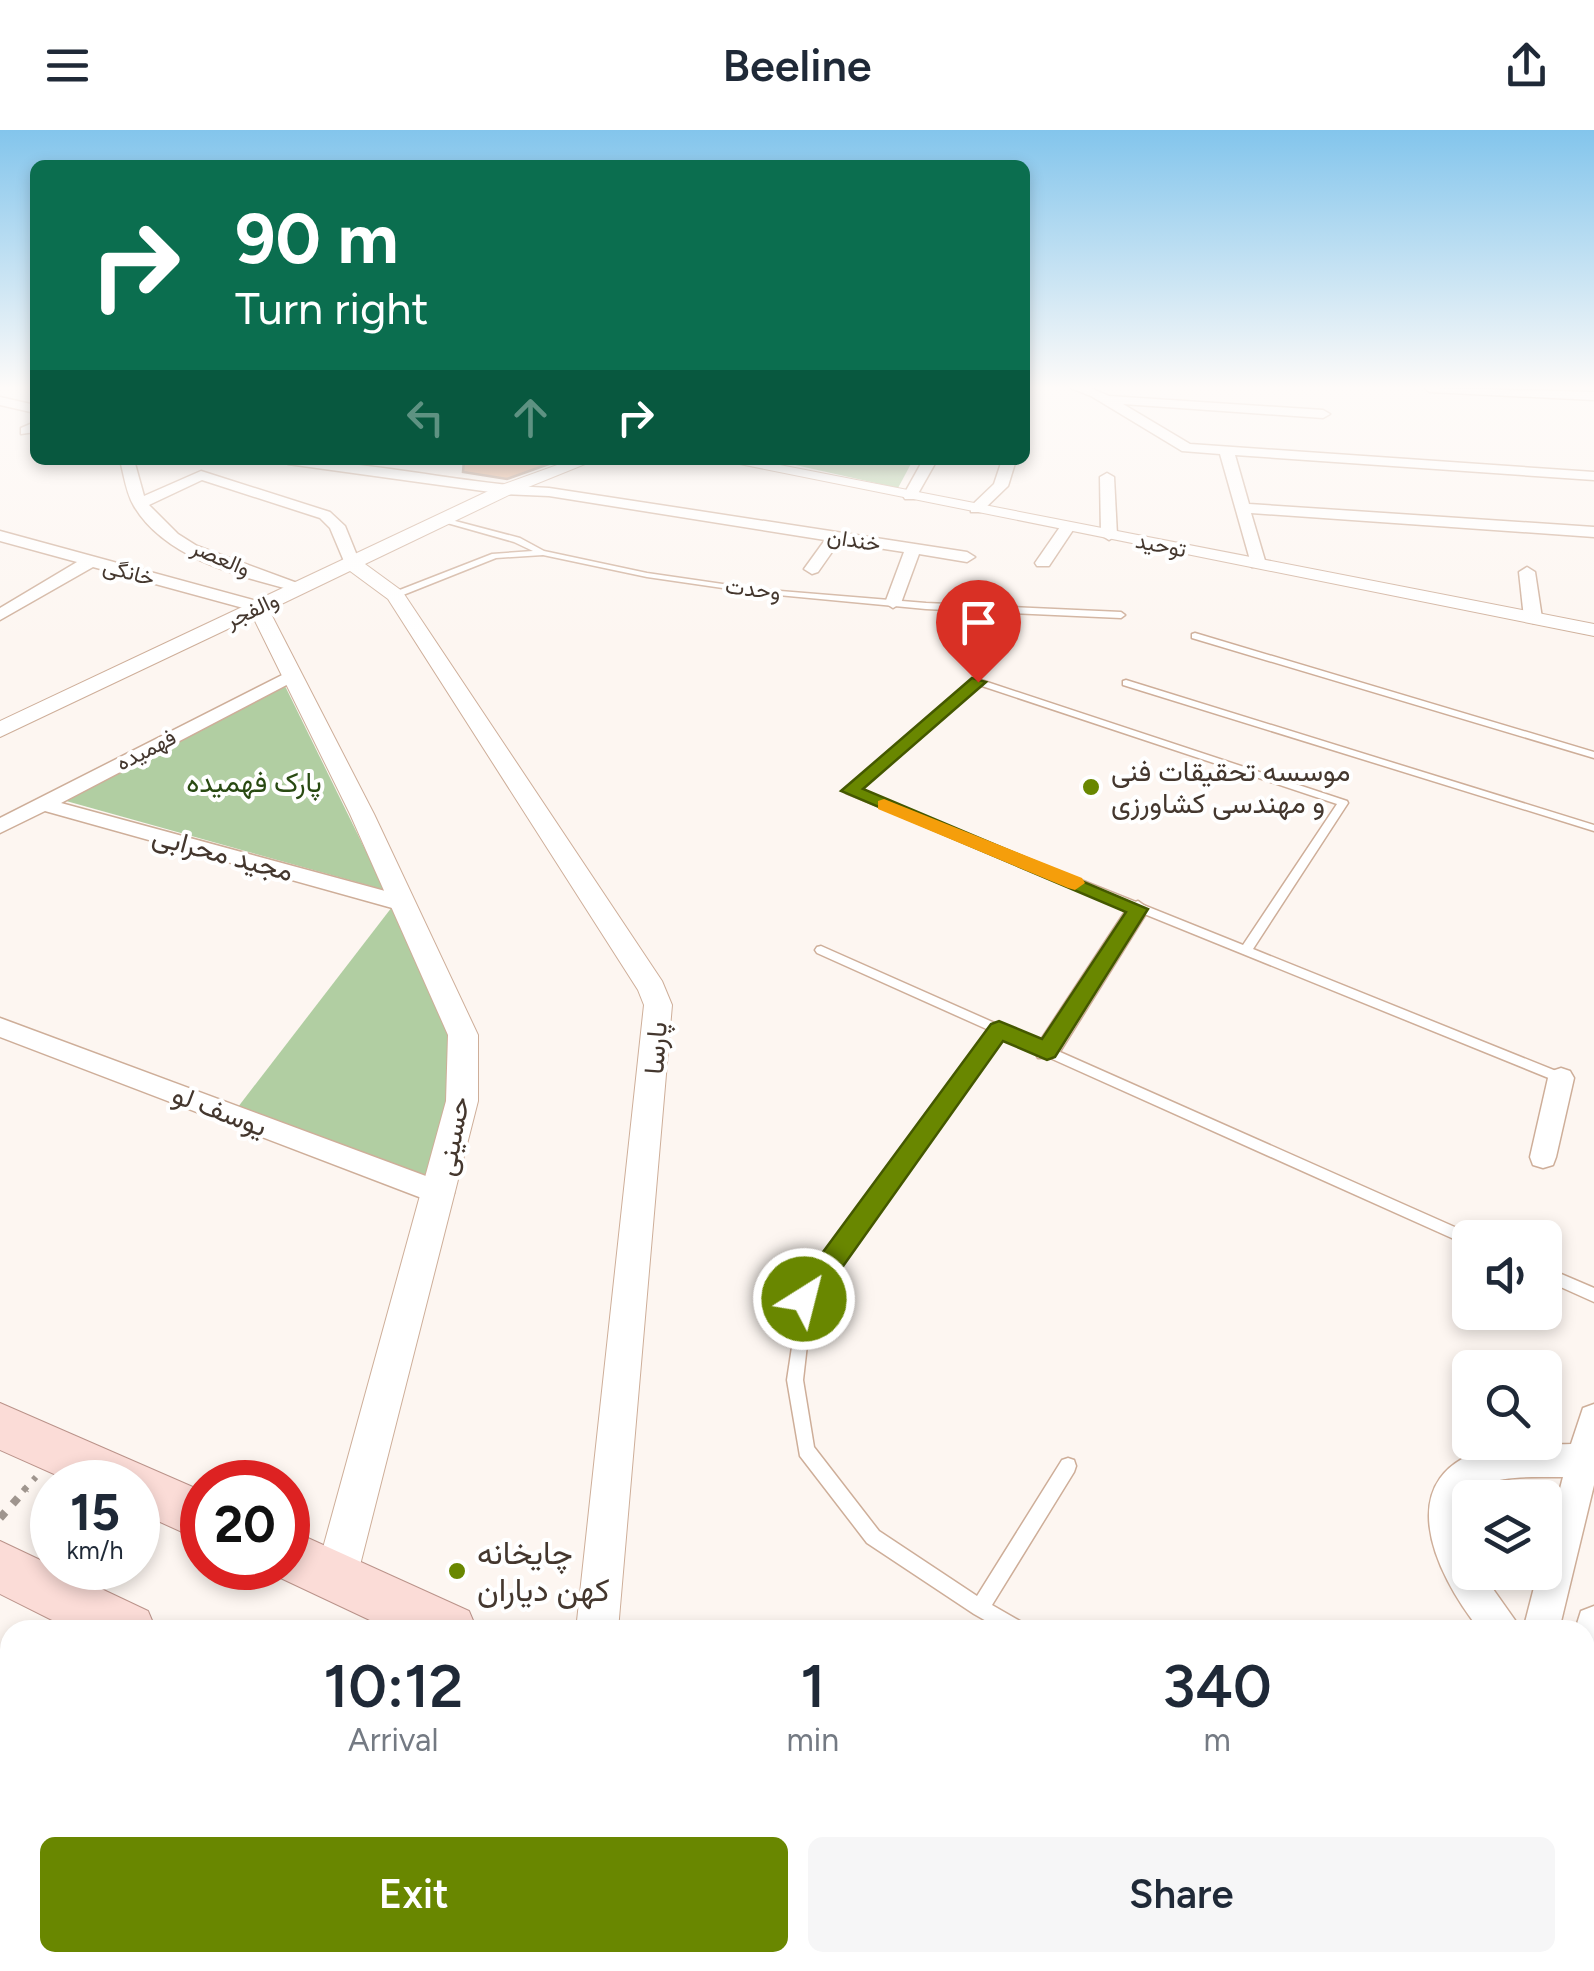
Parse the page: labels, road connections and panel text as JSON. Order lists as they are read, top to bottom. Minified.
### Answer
{"streets":{"street":["خندان","توحید","والعصر","خانگی","والفجر","فهمیده","مجید محرابی","پارسا","یوسف لو","حسینی"],"lane":["وحدت"]},"crossings":[["خندان","والفجر"],["والعصر","والفجر"],["خانگی","والفجر"],["خانگی","حسینی"],["وحدت","پارسا"],["والفجر","پارسا"],["والفجر","حسینی"],["فهمیده","مجید محرابی"],["فهمیده","حسینی"],["مجید محرابی","حسینی"],["یوسف لو","حسینی"]],"parks":["پارک فهمیده"],"places":["موسسه تحقیقات فنی و مهندسی کشاورزی","چایخانه کهن دیاران"],"page":{"header":"Beeline","turn":["90 m","Turn right"],"speed":"15 km/h","limit":"20","eta":["10:12","Arrival","1","min","340","m"],"buttons":["Exit","Share"]}}
